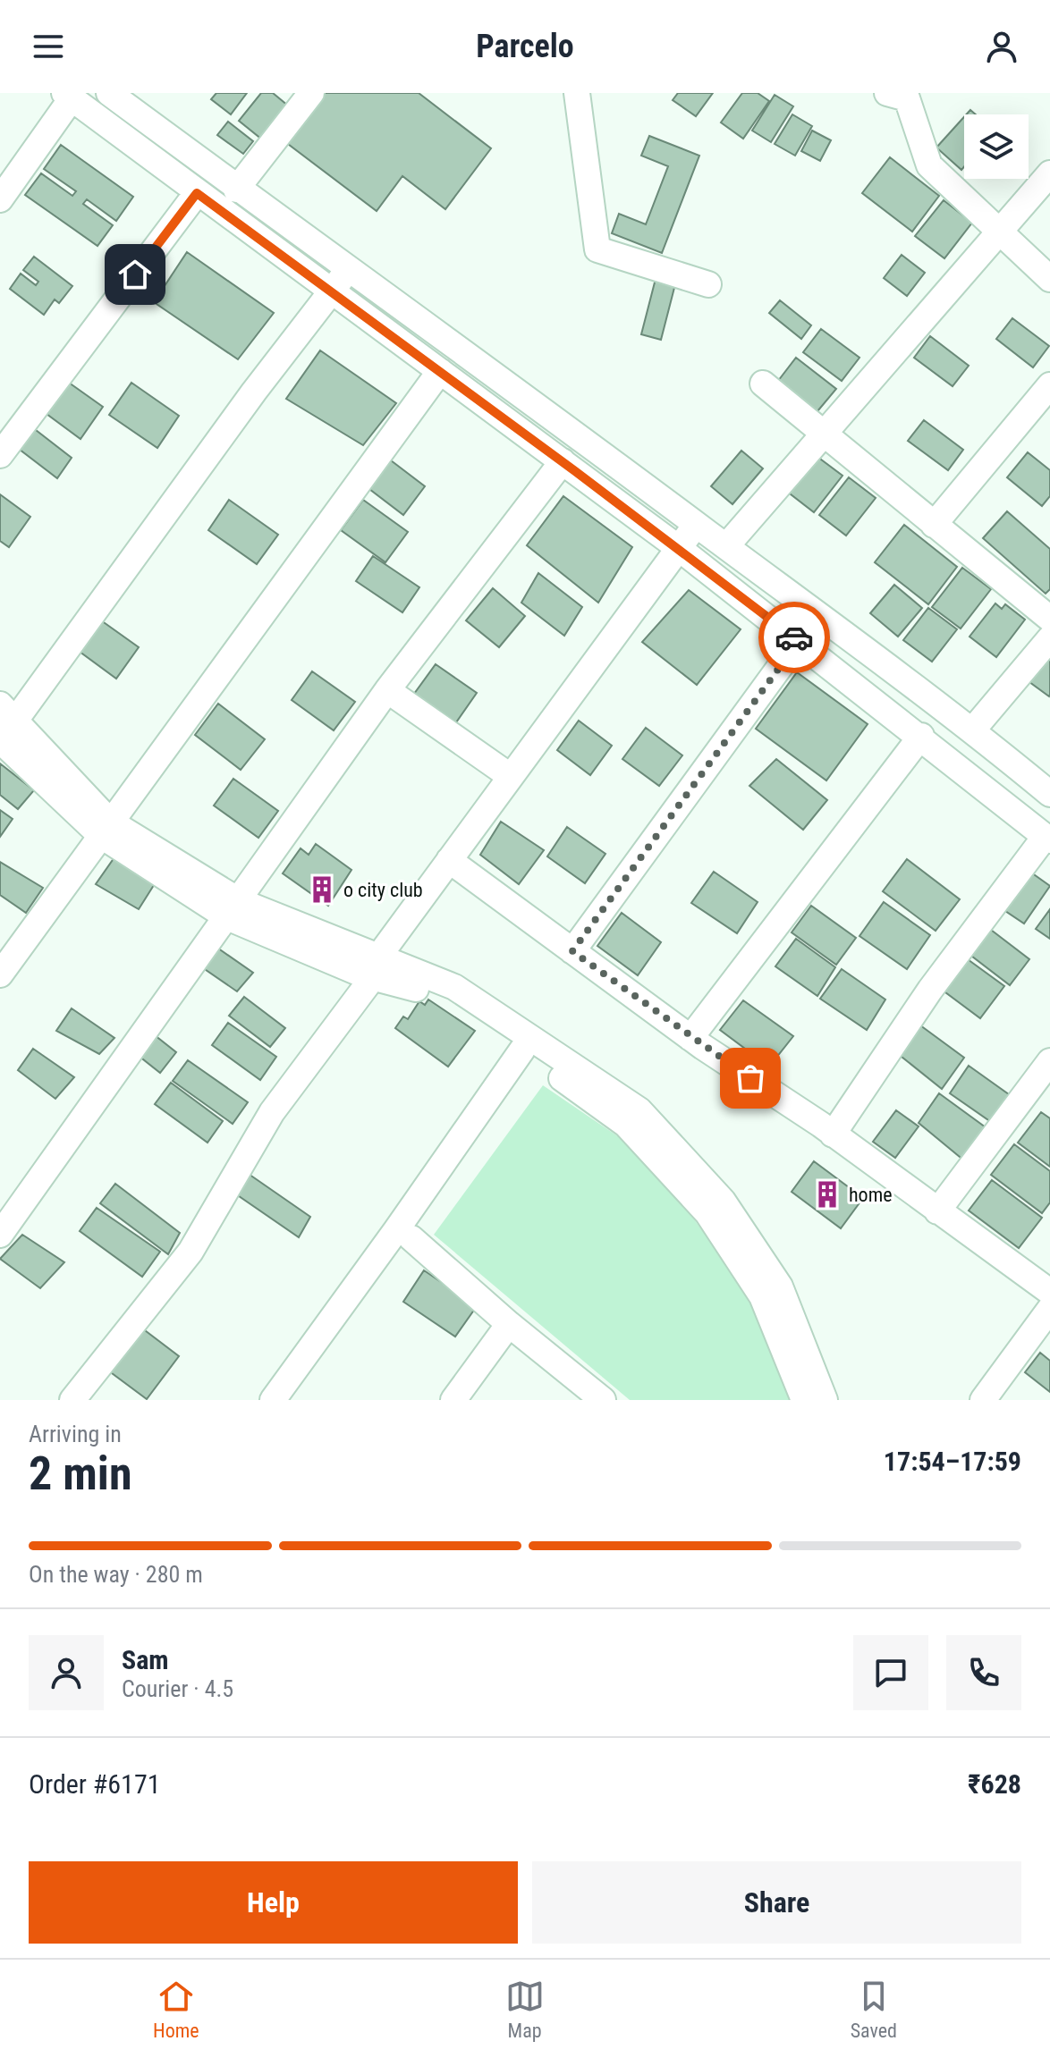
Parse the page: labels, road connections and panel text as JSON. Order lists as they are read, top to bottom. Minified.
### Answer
{"places":{"building":["o city club","home"]},"page":{"header":"Parcelo","heading":["2 min","Arriving in","17:54–17:59"],"panel":["Sam","Courier · 4.5","Order #6171","₹628"],"bar":"On the way · 280 m","buttons":["Help","Share"],"tabs":["Home","Map","Saved"]}}
